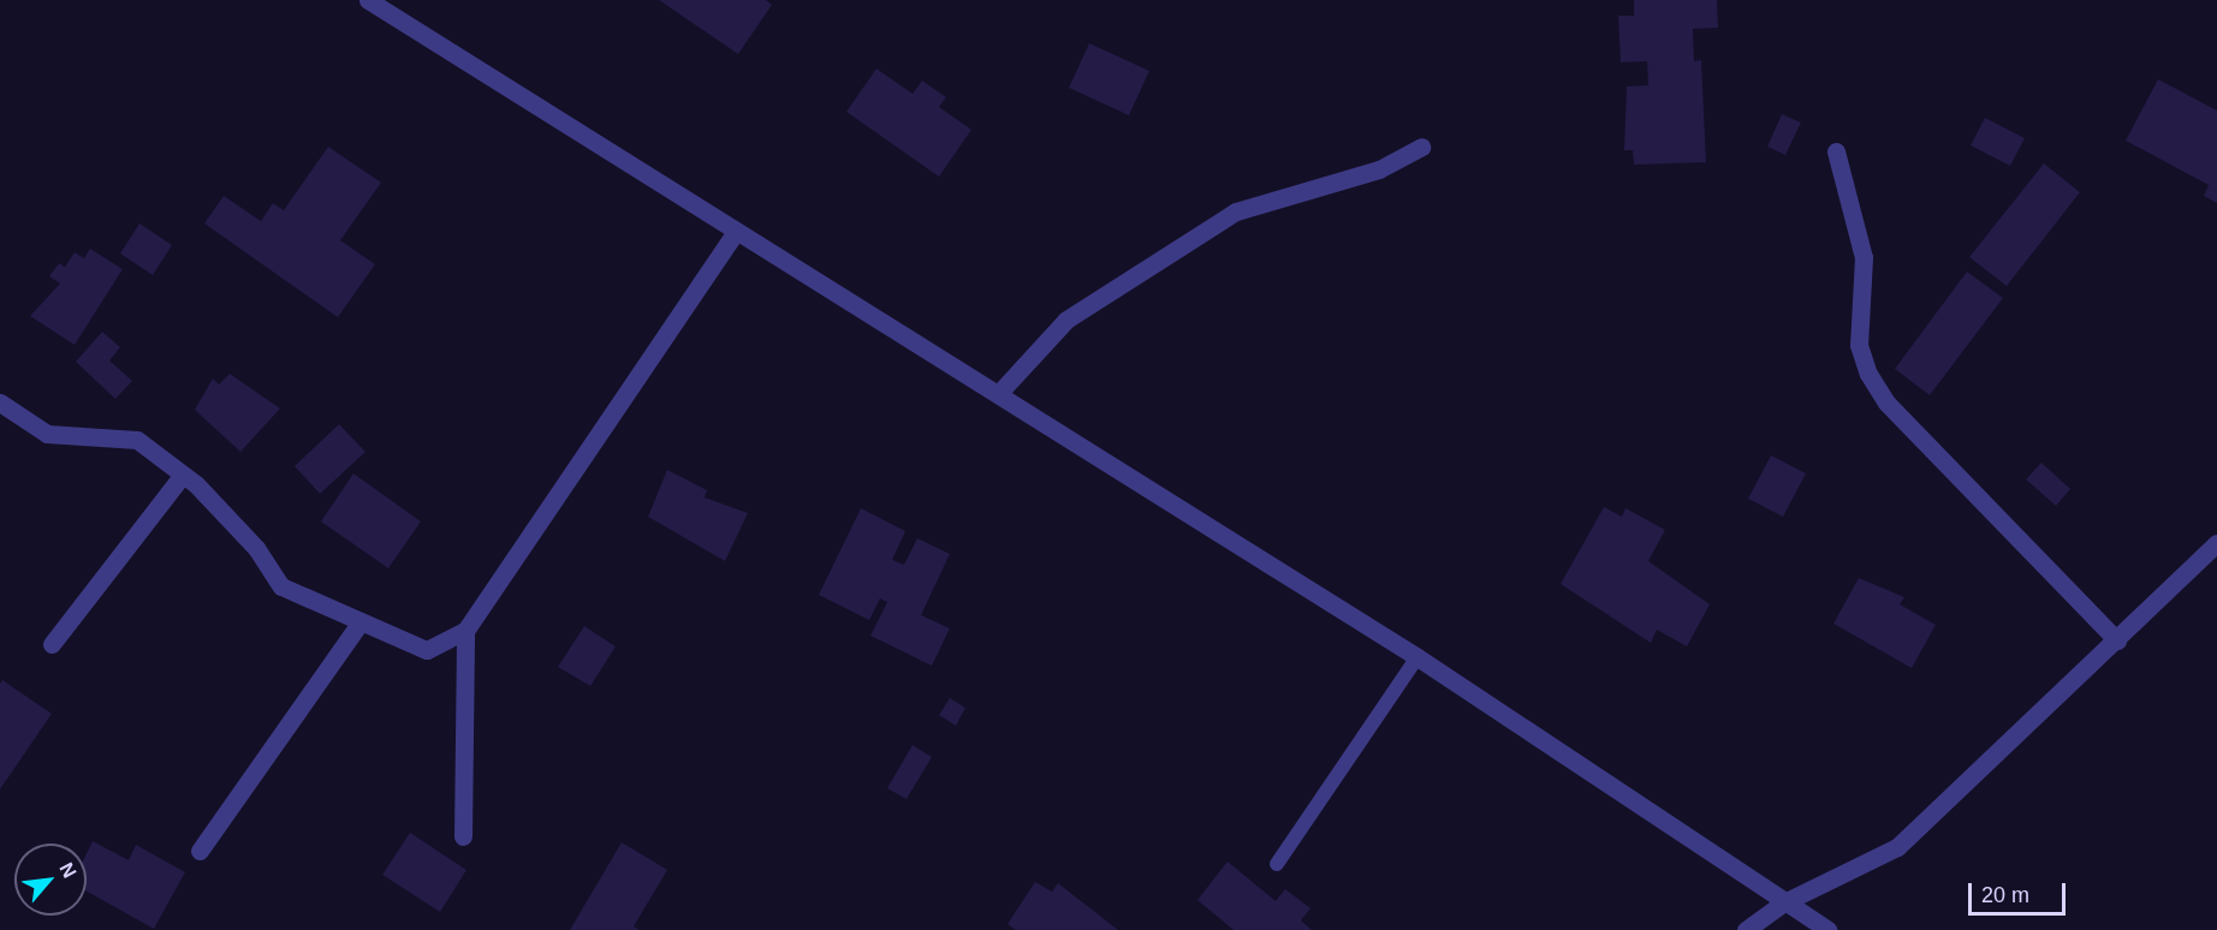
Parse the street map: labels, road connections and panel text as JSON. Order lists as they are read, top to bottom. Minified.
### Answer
{"scale_bar":"20 m","north":"top right"}
